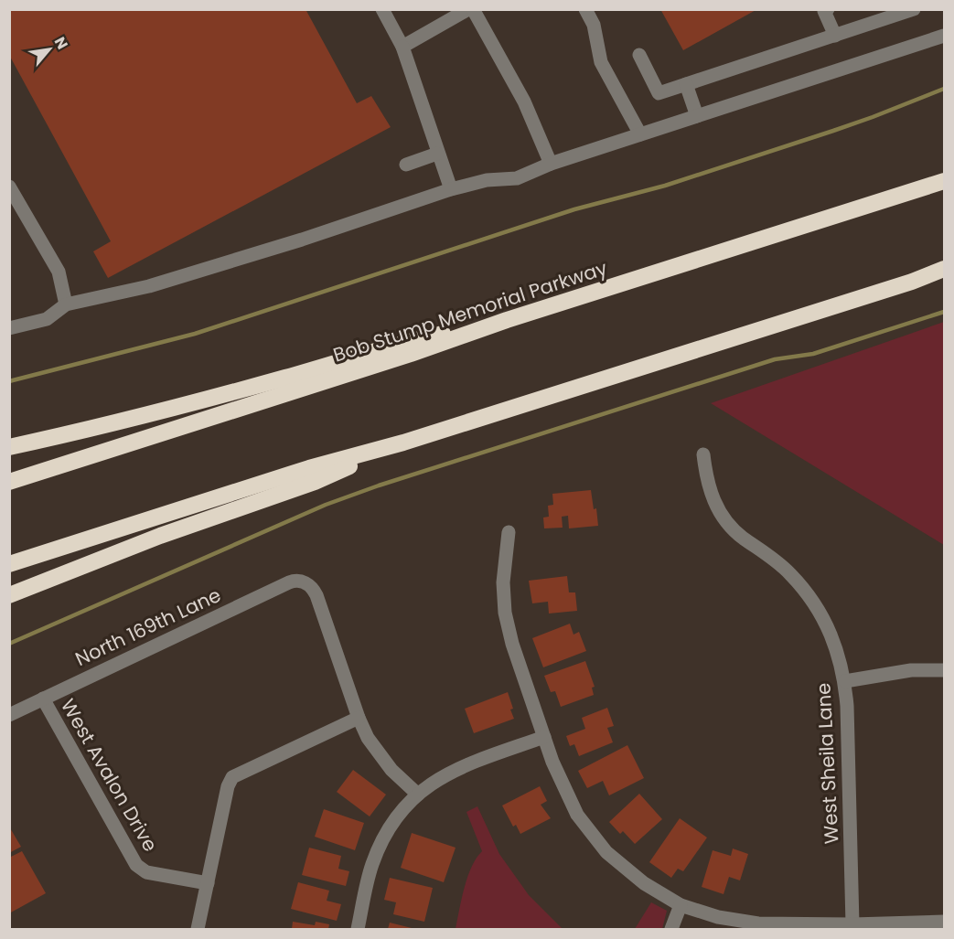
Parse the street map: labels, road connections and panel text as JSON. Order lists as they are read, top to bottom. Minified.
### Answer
{"streets":{"highway":["Bob Stump Memorial Parkway"],"street":["North 169th Lane","West Sheila Lane","West Avalon Drive"]},"crossings":[["North 169th Lane","West Avalon Drive"]],"north":"top right"}
